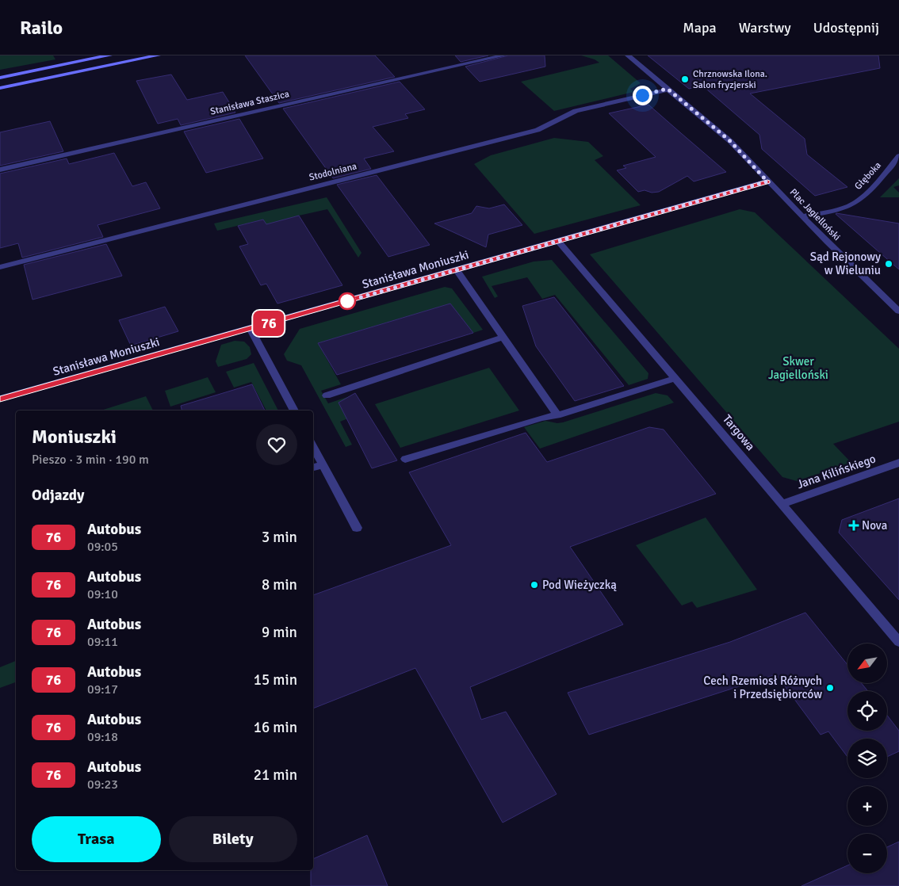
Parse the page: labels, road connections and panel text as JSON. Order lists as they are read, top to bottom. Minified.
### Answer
{"streets":{"street":["Stanisława Staszica","Stodolniana","Głęboka","Plac Jagielloński","Stanisława Moniuszki","Targowa","Jana Kilińskiego"]},"crossings":[["Stodolniana","Plac Jagielloński"],["Głęboka","Plac Jagielloński"],["Plac Jagielloński","Stanisława Moniuszki"],["Stanisława Moniuszki","Targowa"],["Targowa","Jana Kilińskiego"]],"parks":["Skwer Jagielloński"],"places":{"other":["Chrznowska Ilona. Salon fryzjerski","Sąd Rejonowy w Wieluniu","Pod Wieżyczką","Cech Rzemiosł Różnych i Przedsiębiorców"],"health":["Nova"]},"lines":["bus line 76"],"north":"bottom left","page":{"header":"Railo","nav":["Mapa","Warstwy","Udostępnij"],"on_map":"76","heading":[["Moniuszki","Pieszo · 3 min · 190 m"],"Odjazdy"],"list":[{"mark":"76","name":"Autobus","note":"09:05","value":"3 min"},{"mark":"76","name":"Autobus","note":"09:10","value":"8 min"},{"mark":"76","name":"Autobus","note":"09:11","value":"9 min"},{"mark":"76","name":"Autobus","note":"09:17","value":"15 min"},{"mark":"76","name":"Autobus","note":"09:18","value":"16 min"},{"mark":"76","name":"Autobus","note":"09:23","value":"21 min"}],"map_buttons":["+","−"],"buttons":["Trasa","Bilety"]}}
